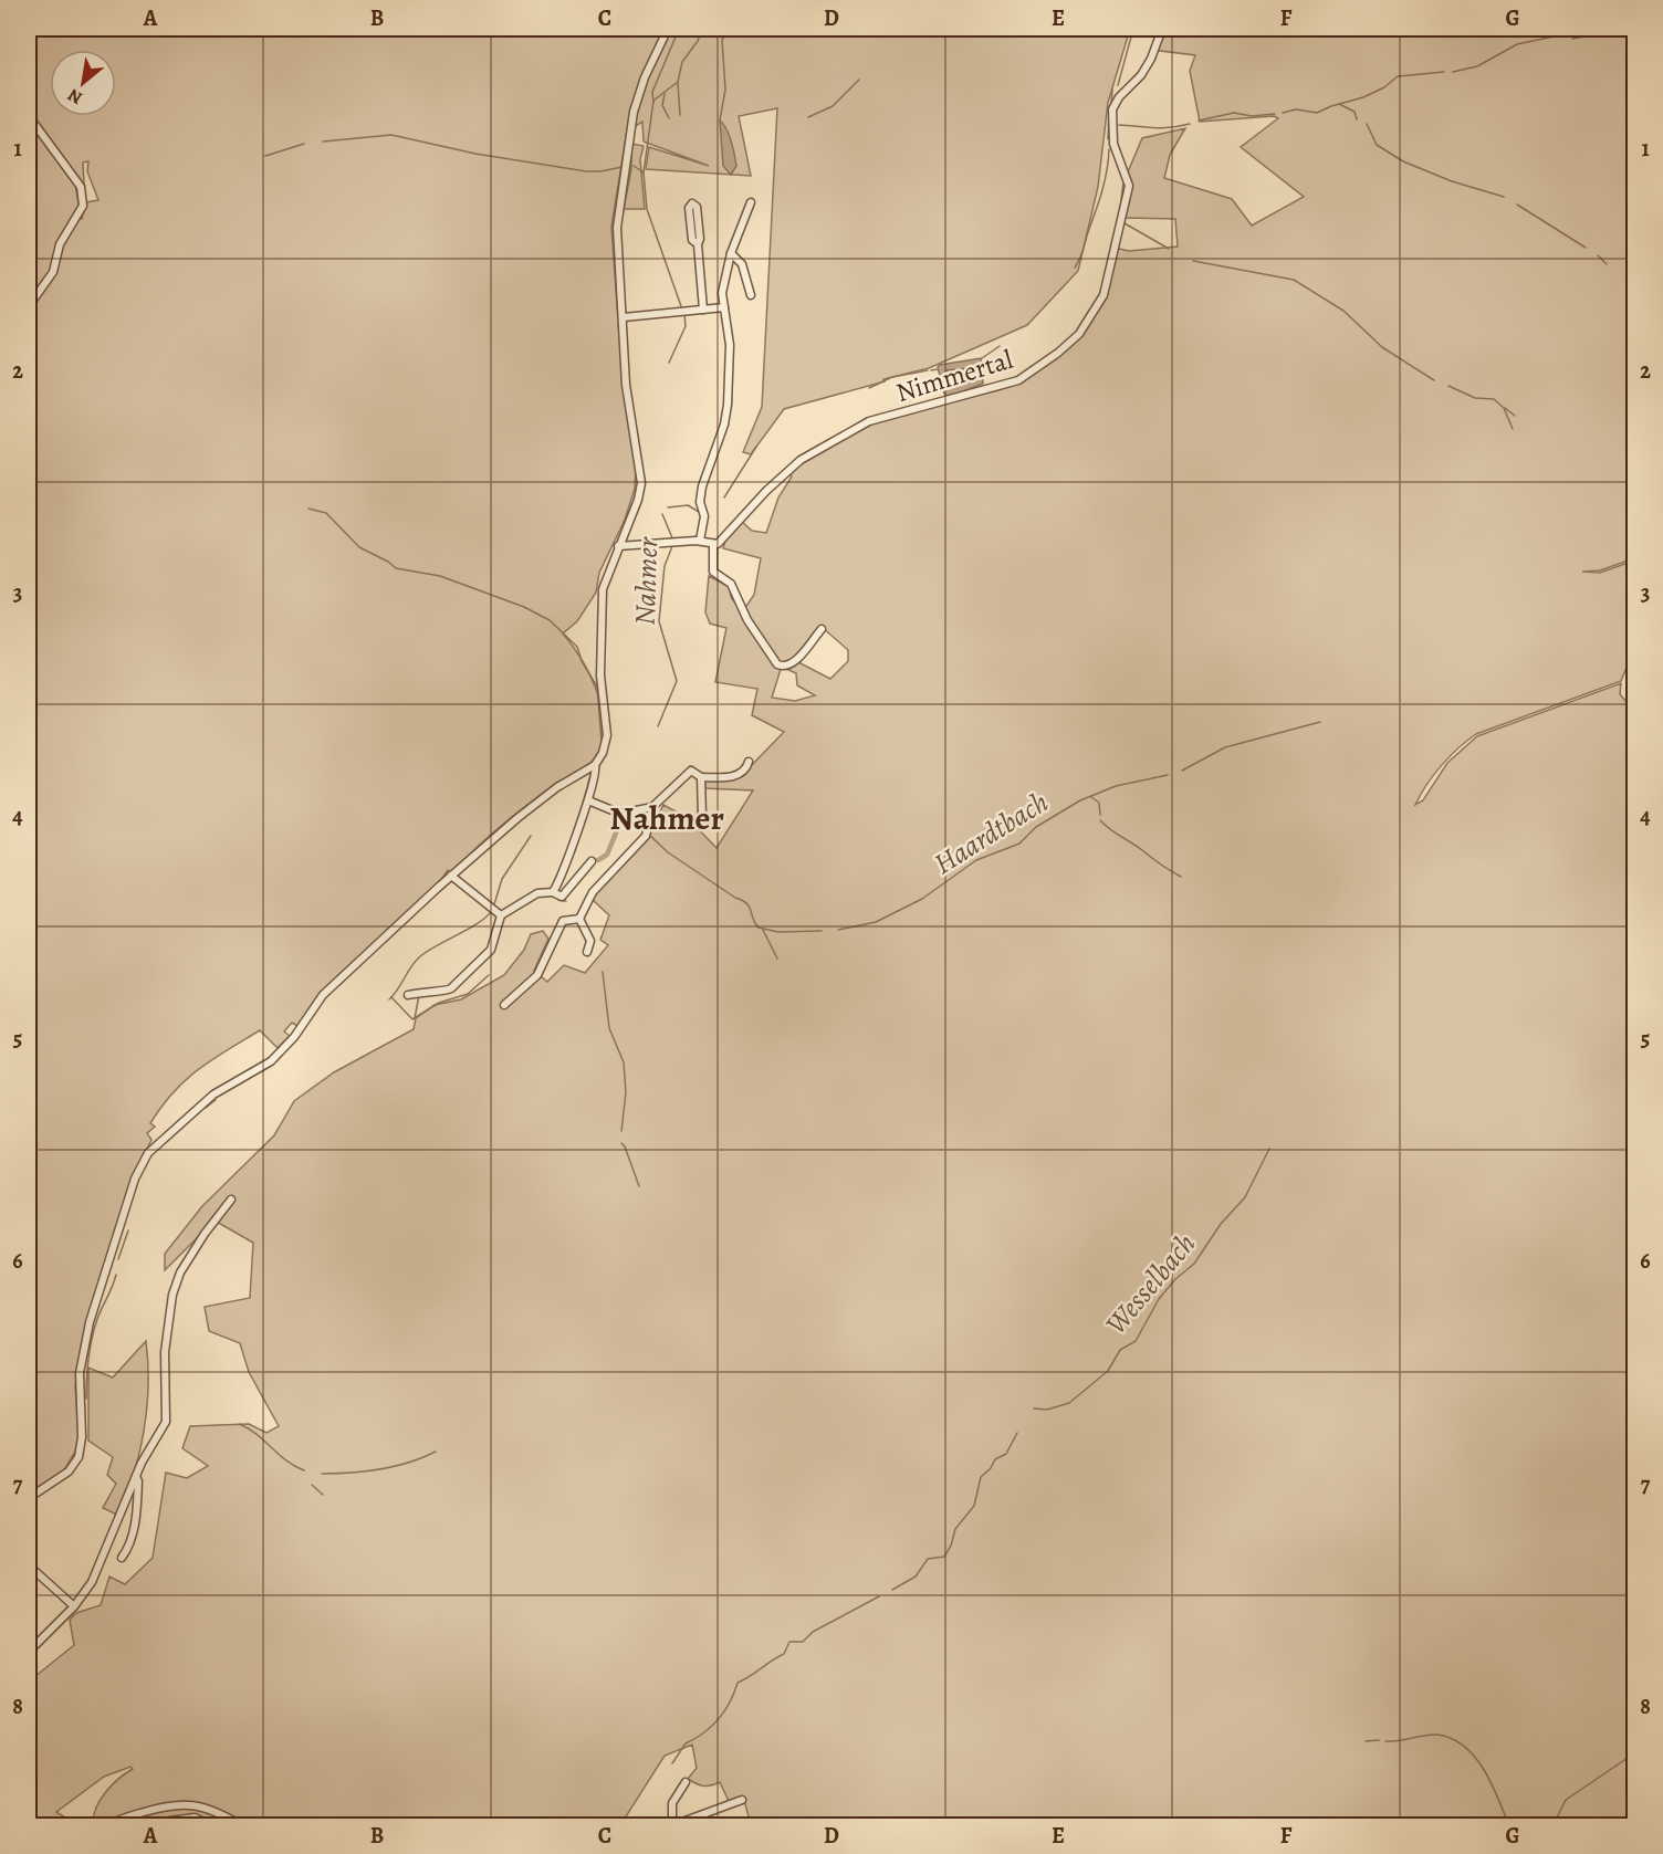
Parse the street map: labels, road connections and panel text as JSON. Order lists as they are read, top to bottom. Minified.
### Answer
{"streets":{"street":["Nimmertal"]},"districts":["Nahmer"],"water":["Nahmer","Haardtbach","Wesselbach"],"north":"bottom left","grid":{"columns":["A","B","C","D","E","F","G"],"rows":["1","2","3","4","5","6","7","8"]}}
